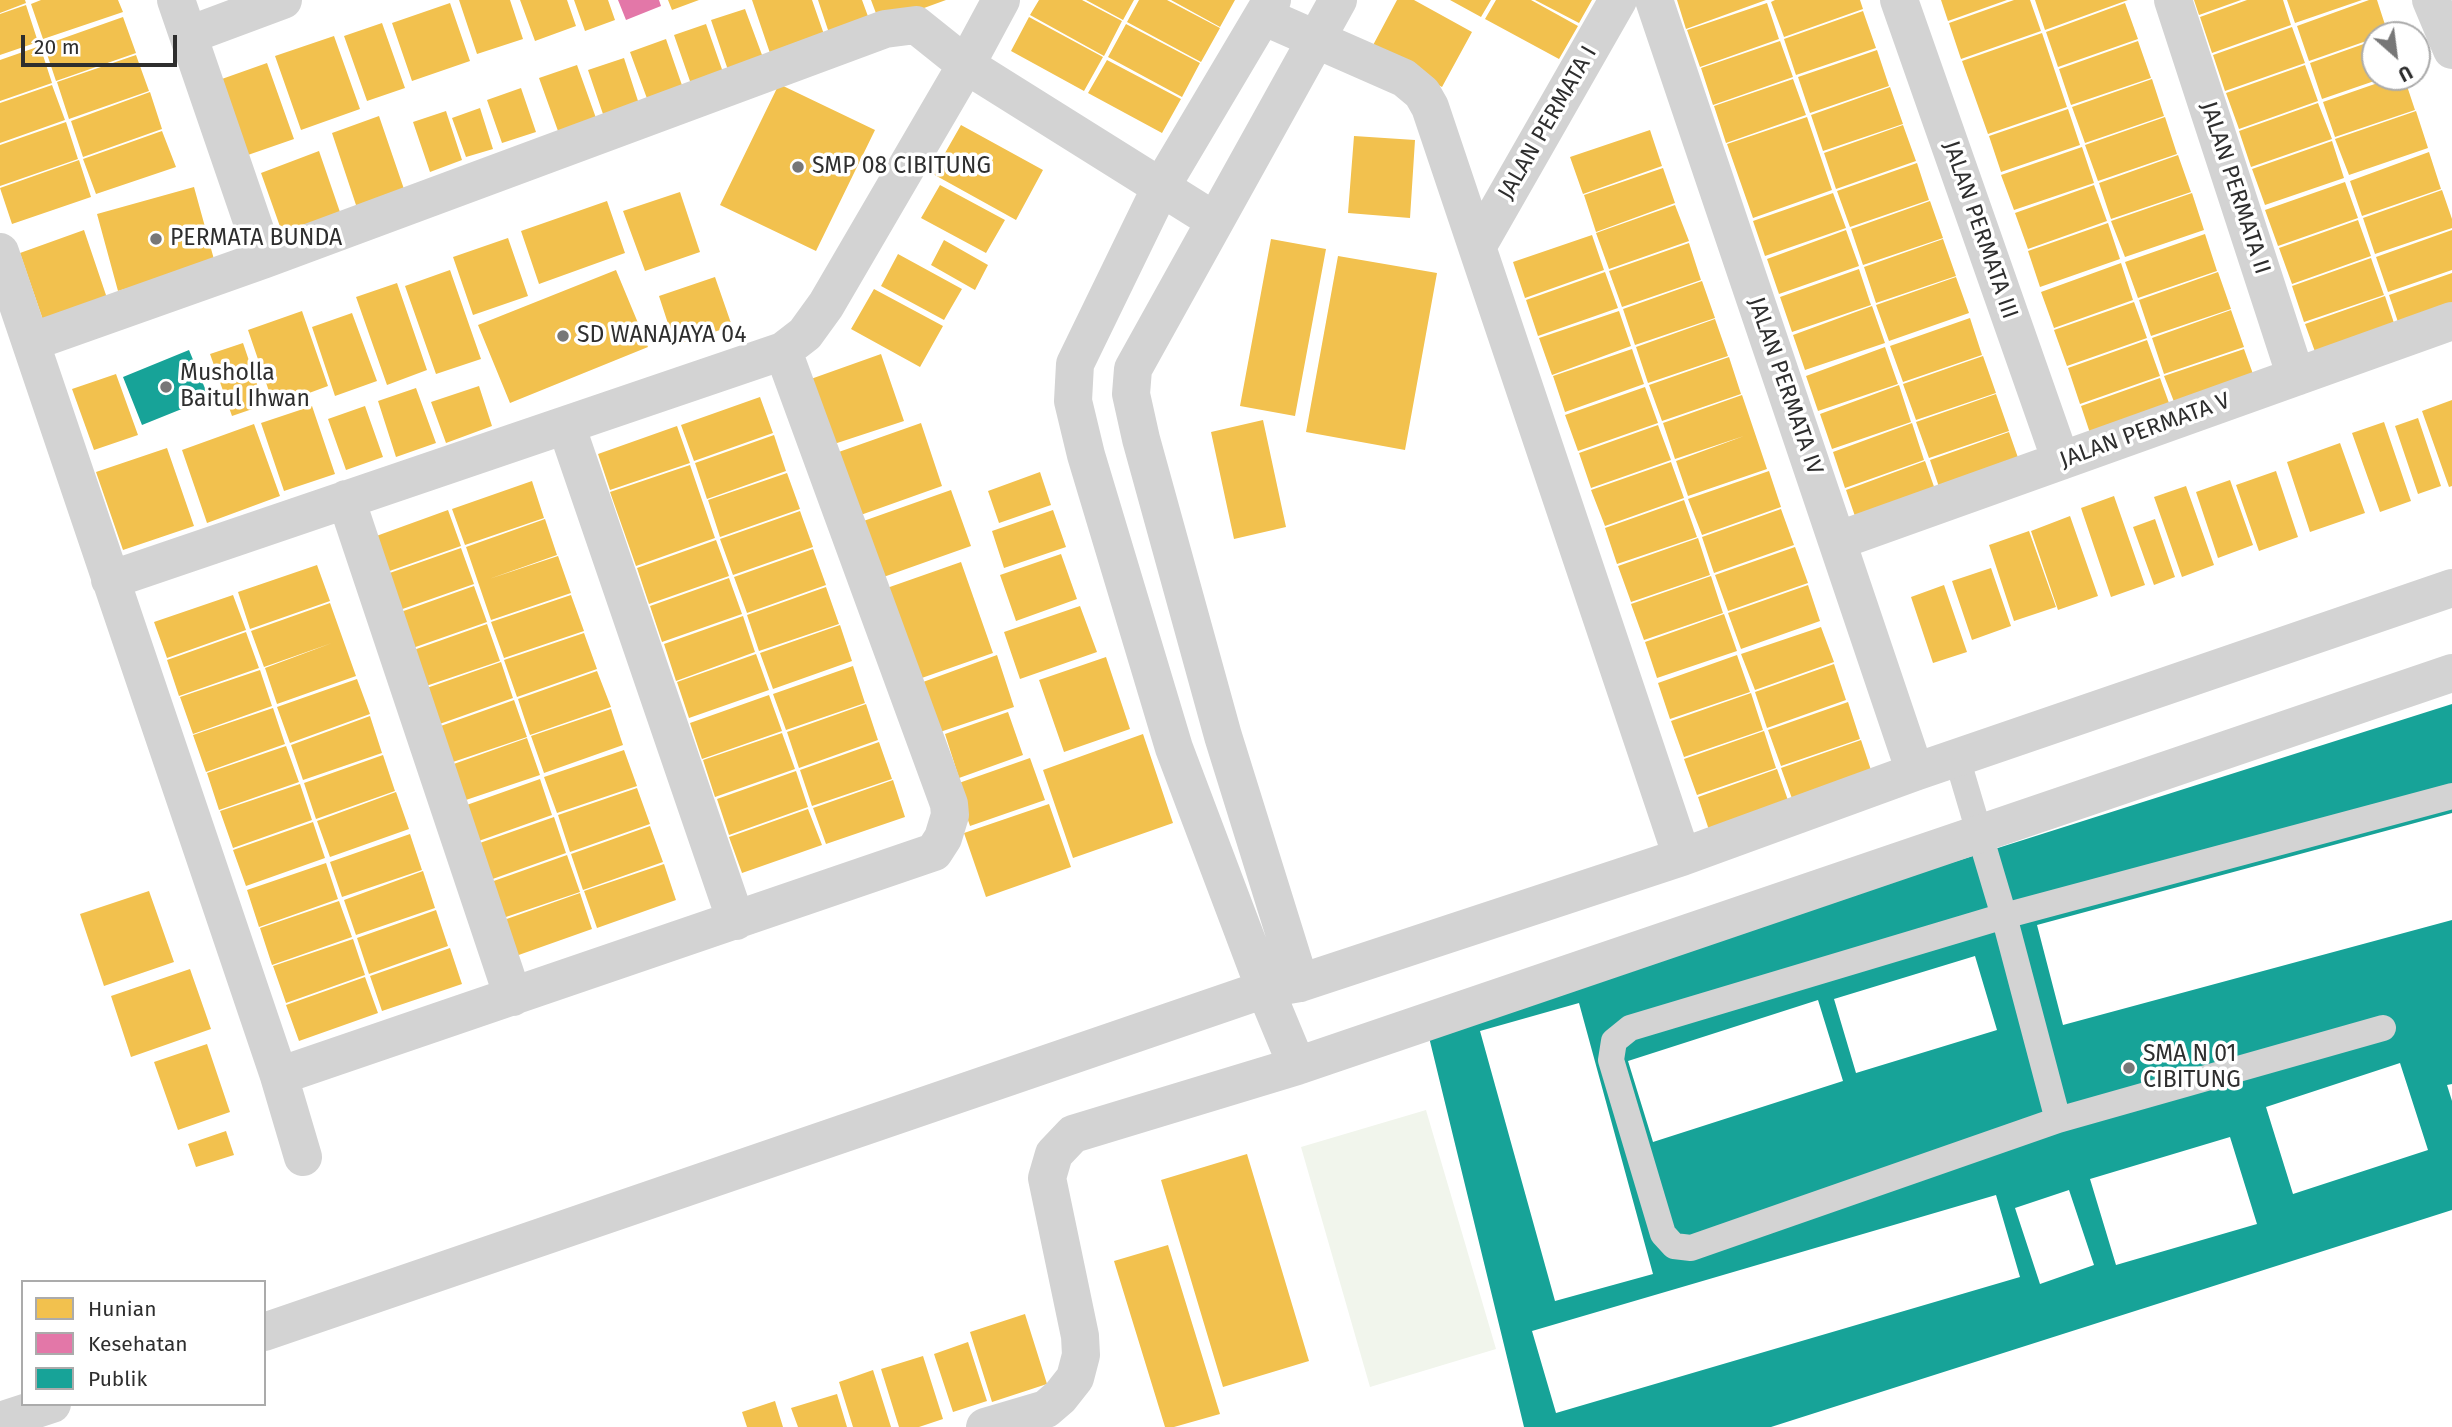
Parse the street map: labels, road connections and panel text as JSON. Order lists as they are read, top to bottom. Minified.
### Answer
{"streets":{"street":["JALAN PERMATA I","JALAN PERMATA II","JALAN PERMATA III","JALAN PERMATA IV","JALAN PERMATA V"]},"crossings":[["JALAN PERMATA II","JALAN PERMATA V"],["JALAN PERMATA III","JALAN PERMATA V"],["JALAN PERMATA IV","JALAN PERMATA V"]],"places":["SMP 08 CIBITUNG","PERMATA BUNDA","SD WANAJAYA 04","Musholla Baitul Ihwan","SMA N 01 CIBITUNG"],"legend":["Hunian","Kesehatan","Publik"],"scale_bar":"20 m","north":"bottom right"}
